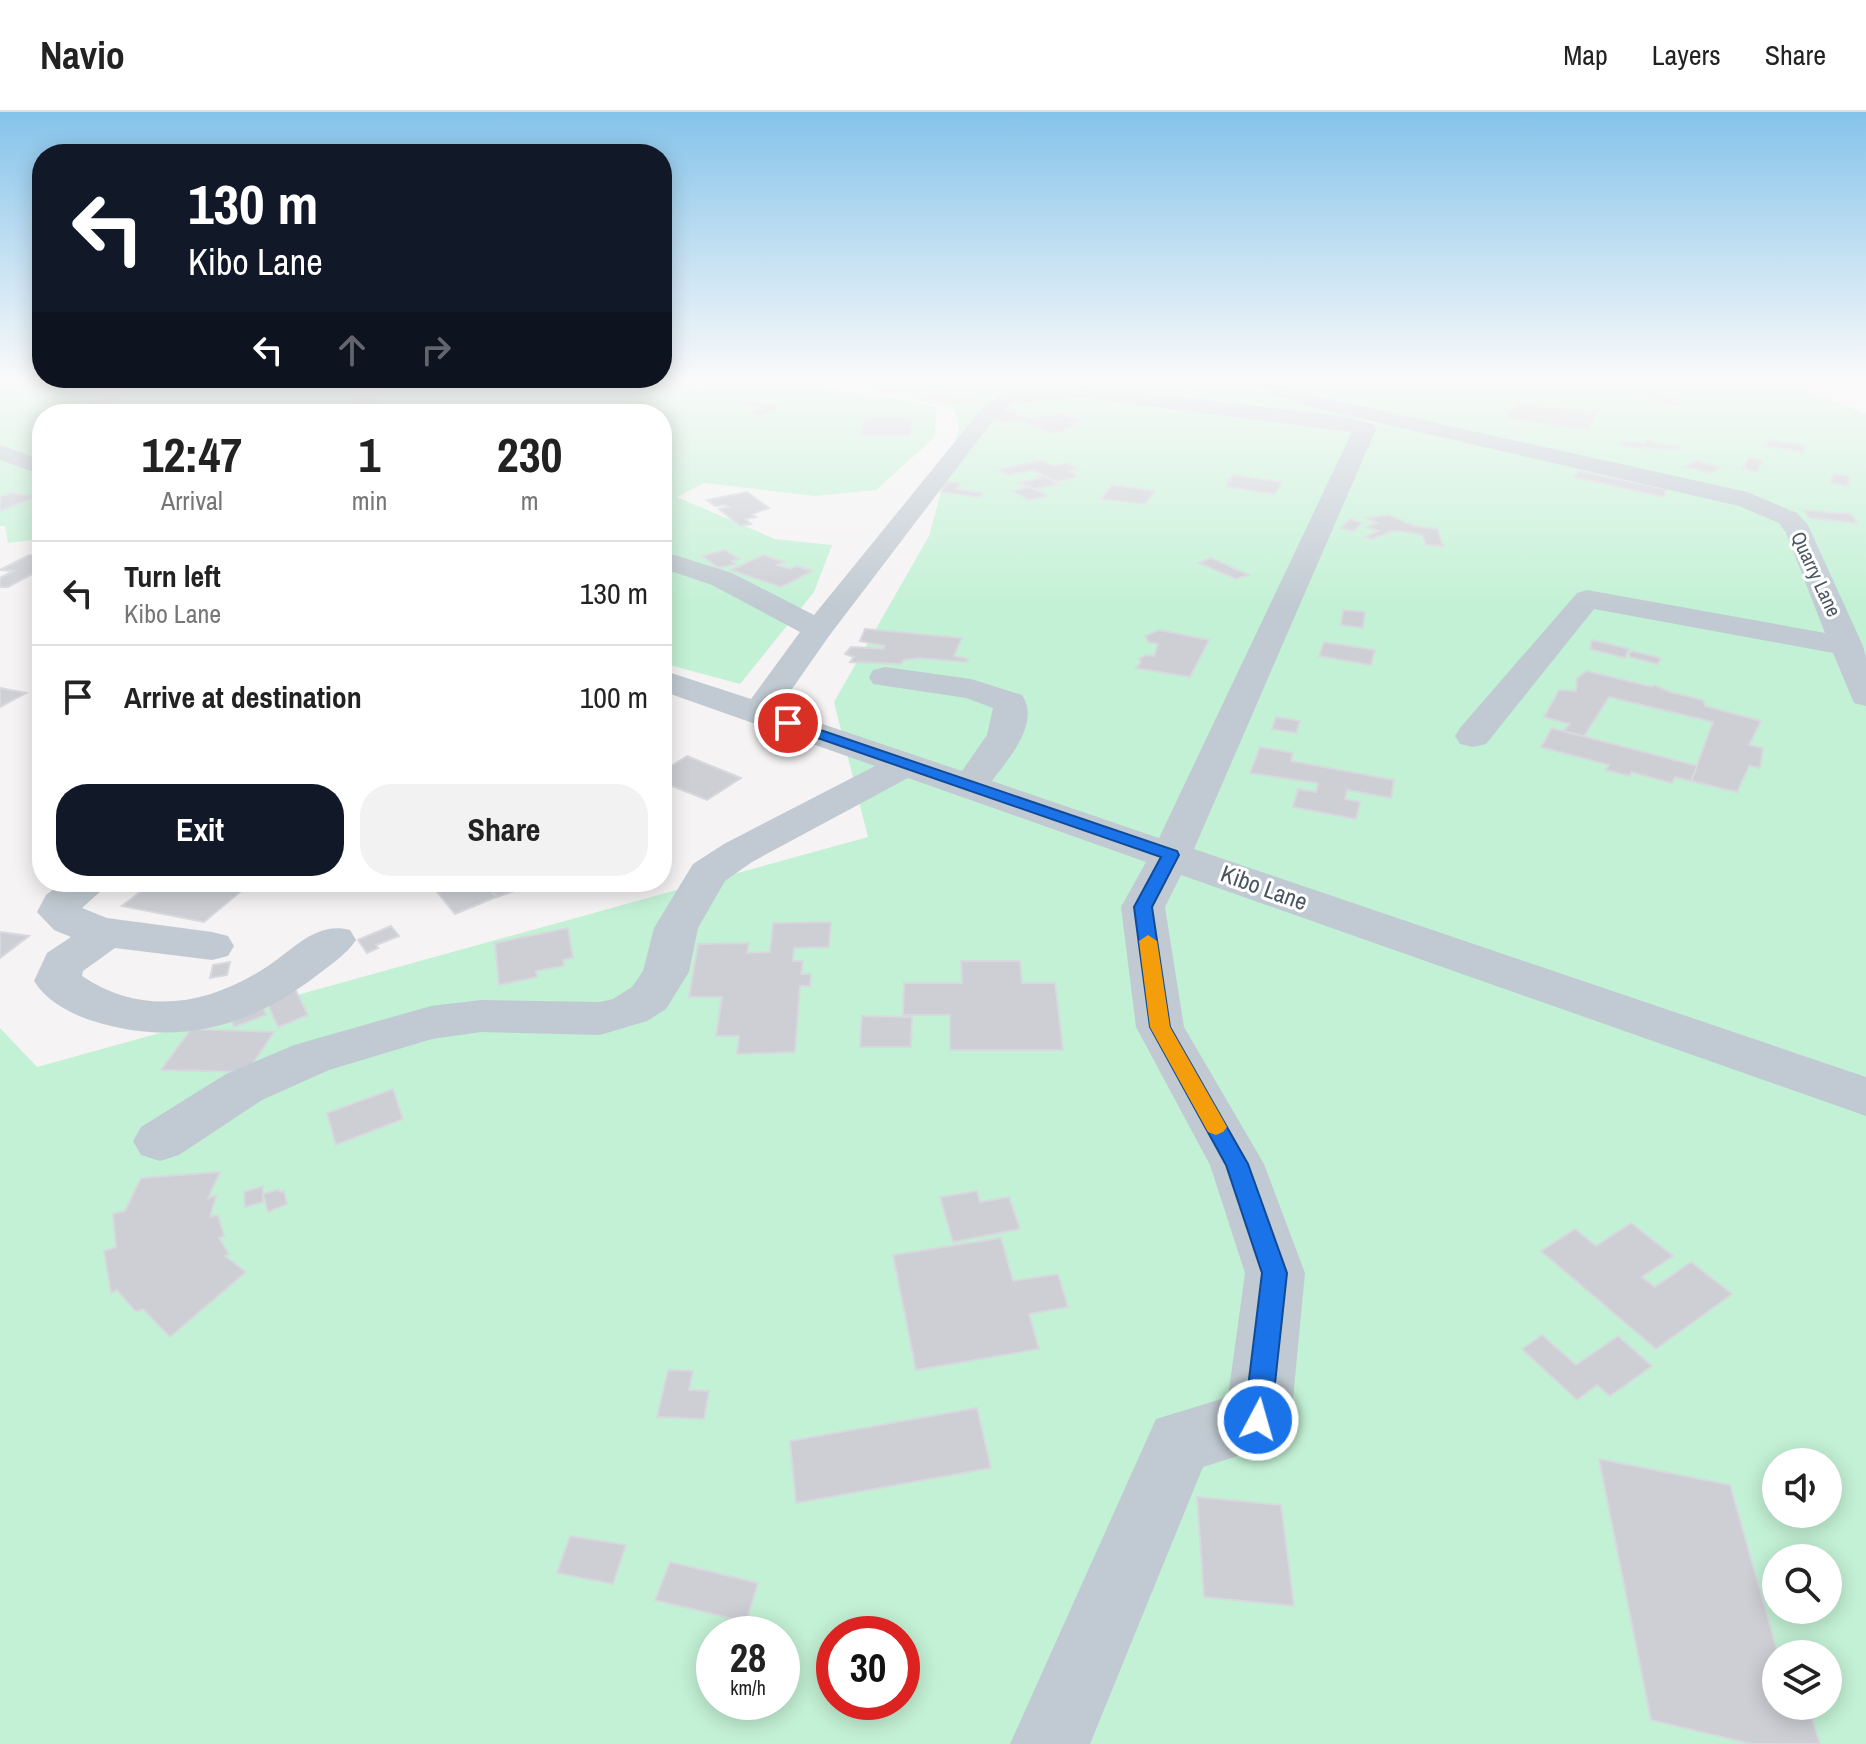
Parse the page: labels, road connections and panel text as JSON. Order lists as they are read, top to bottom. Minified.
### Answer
{"streets":{"street":["Quarry Lane","Kibo Lane"]},"page":{"header":"Navio","nav":["Map","Layers","Share"],"turn":["130 m","Kibo Lane"],"eta":["12:47","Arrival","1","min","230","m"],"list":[{"name":"Turn left","note":"Kibo Lane","value":"130 m"},{"name":"Arrive at destination","value":"100 m"}],"buttons":["Exit","Share"],"speed":"28 km/h","limit":"30"}}
